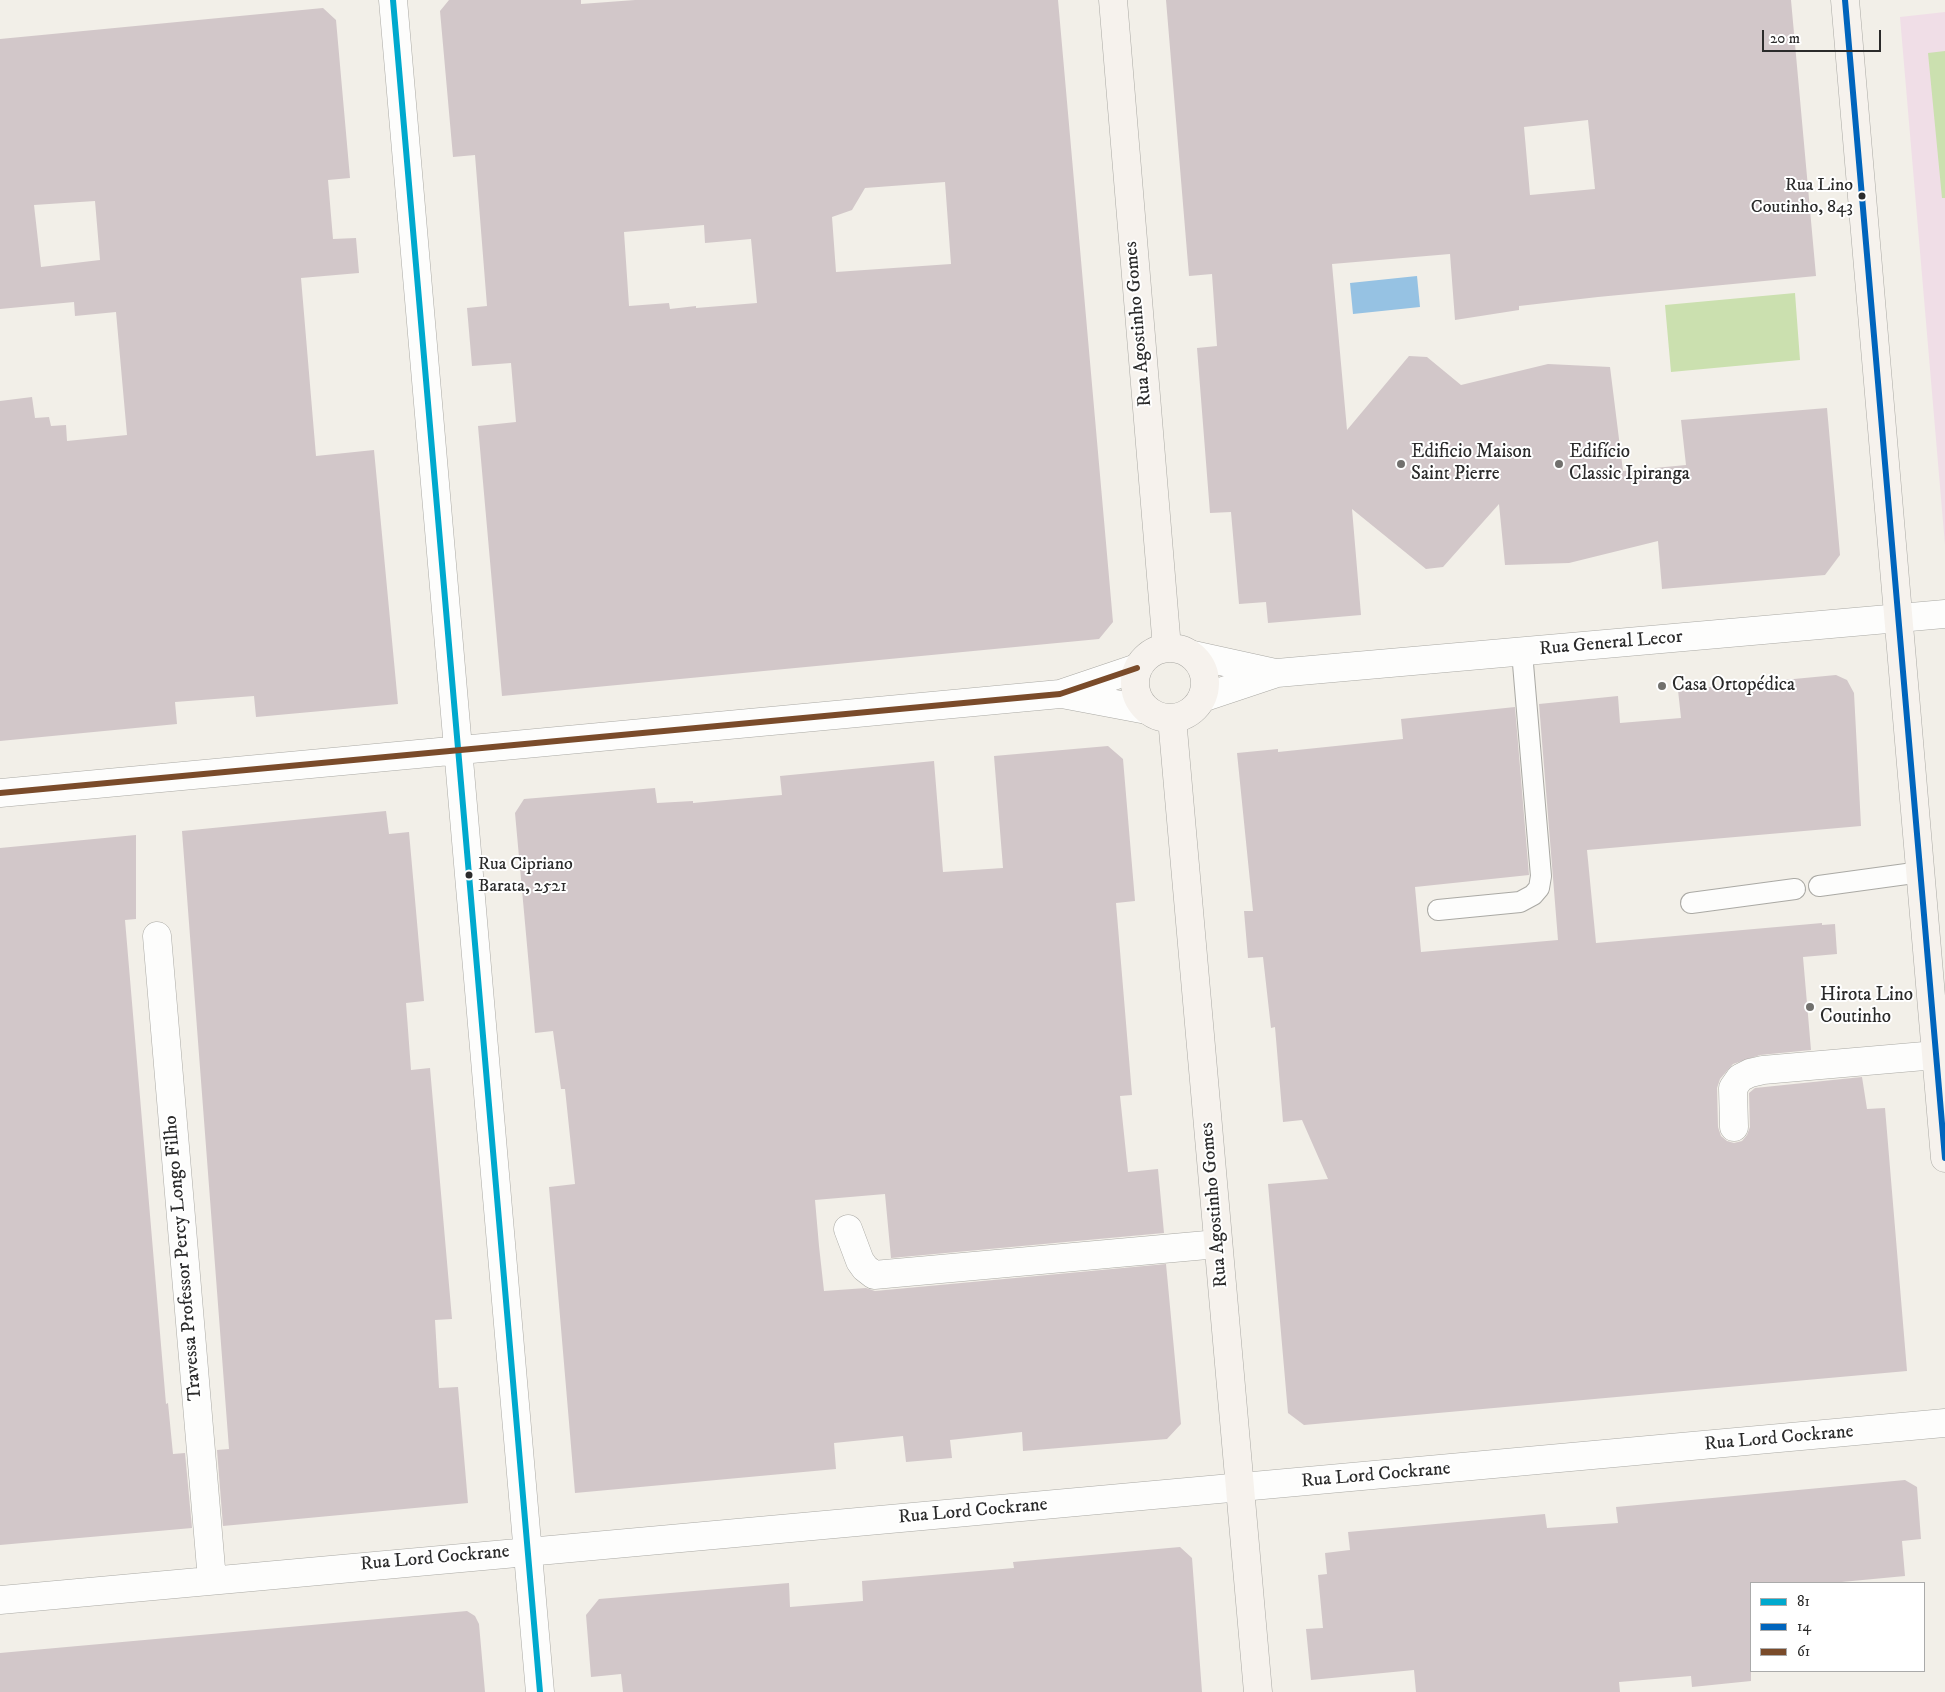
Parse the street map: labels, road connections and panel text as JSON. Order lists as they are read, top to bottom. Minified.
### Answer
{"streets":{"street":["Rua Agostinho Gomes","Rua General Lecor","Travessa Professor Percy Longo Filho","Rua Lord Cockrane"]},"crossings":[["Rua Agostinho Gomes","Rua General Lecor"],["Rua Agostinho Gomes","Rua Lord Cockrane"],["Travessa Professor Percy Longo Filho","Rua Lord Cockrane"]],"places":["Rua Lino Coutinho, 843","Edificio Maison Saint Pierre","Edifício Classic Ipiranga","Casa Ortopédica","Rua Cipriano Barata, 2521","Hirota Lino Coutinho"],"lines":["transit line 81","transit line 14","transit line 61"],"legend":["81","14","61"],"scale_bar":"20 m"}
